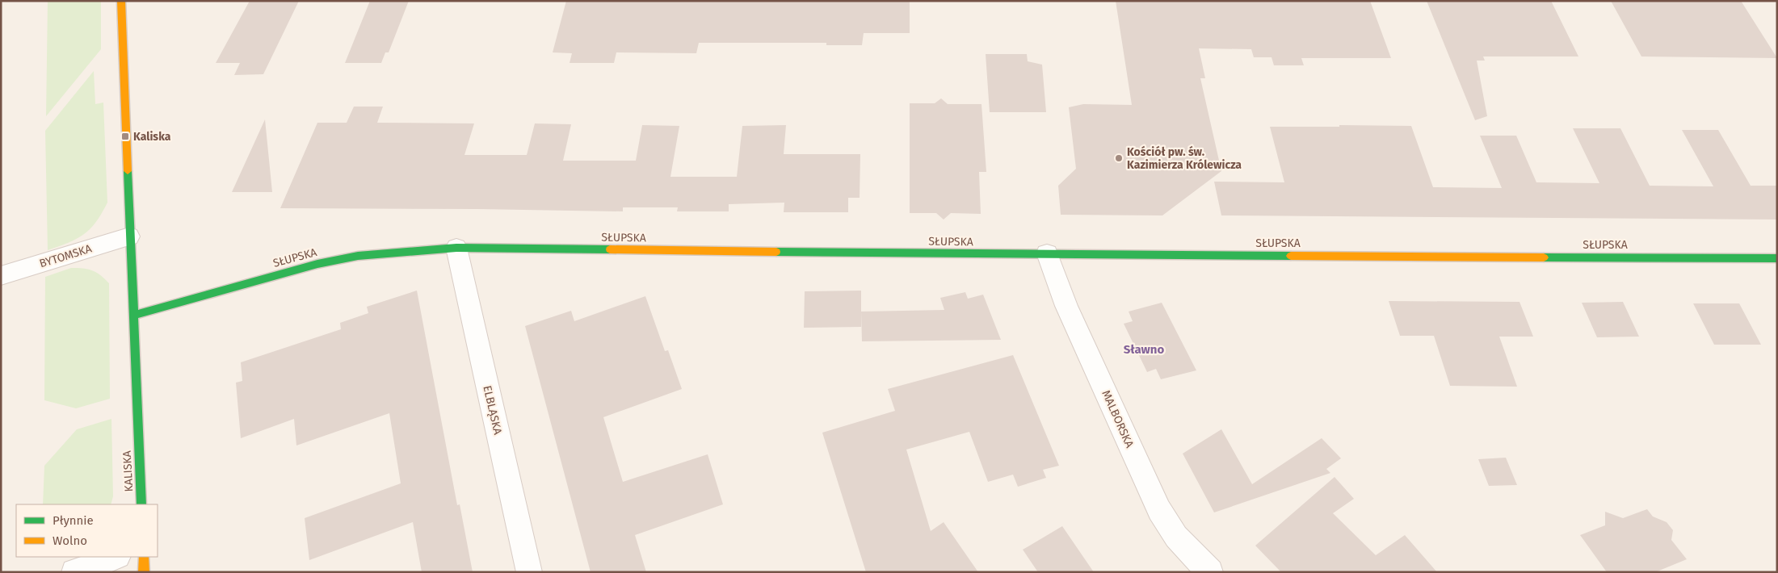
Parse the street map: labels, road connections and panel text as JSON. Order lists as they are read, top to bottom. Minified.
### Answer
{"streets":{"street":["SŁUPSKA","BYTOMSKA","ELBLĄSKA","MALBORSKA","KALISKA"]},"crossings":[["SŁUPSKA","ELBLĄSKA"],["SŁUPSKA","MALBORSKA"],["SŁUPSKA","KALISKA"],["BYTOMSKA","KALISKA"]],"districts":["Sławno"],"places":{"transit":["Kaliska"],"other":["Kościół pw. św. Kazimierza Królewicza"]},"legend":["Płynnie","Wolno"]}
